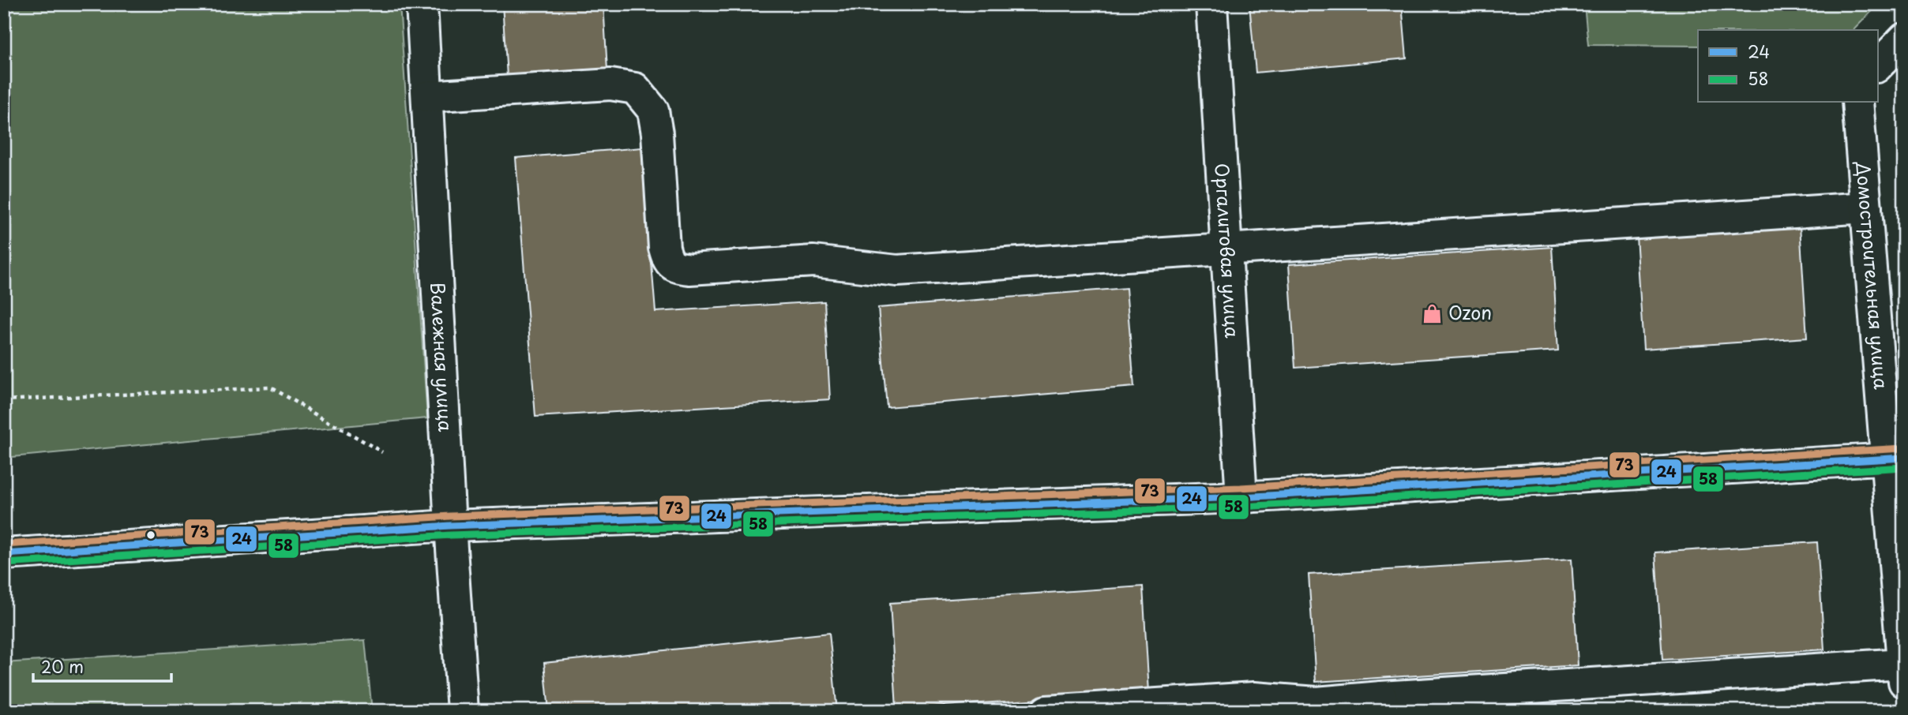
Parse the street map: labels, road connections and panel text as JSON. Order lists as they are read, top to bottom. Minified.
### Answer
{"streets":{"street":["Оргалитовая улица","Домостроительная улица","Валежная улица"]},"places":{"shop":["Ozon"]},"lines":["transit line 73","transit line 24","transit line 58"],"legend":["24","58"],"scale_bar":"20 m"}
